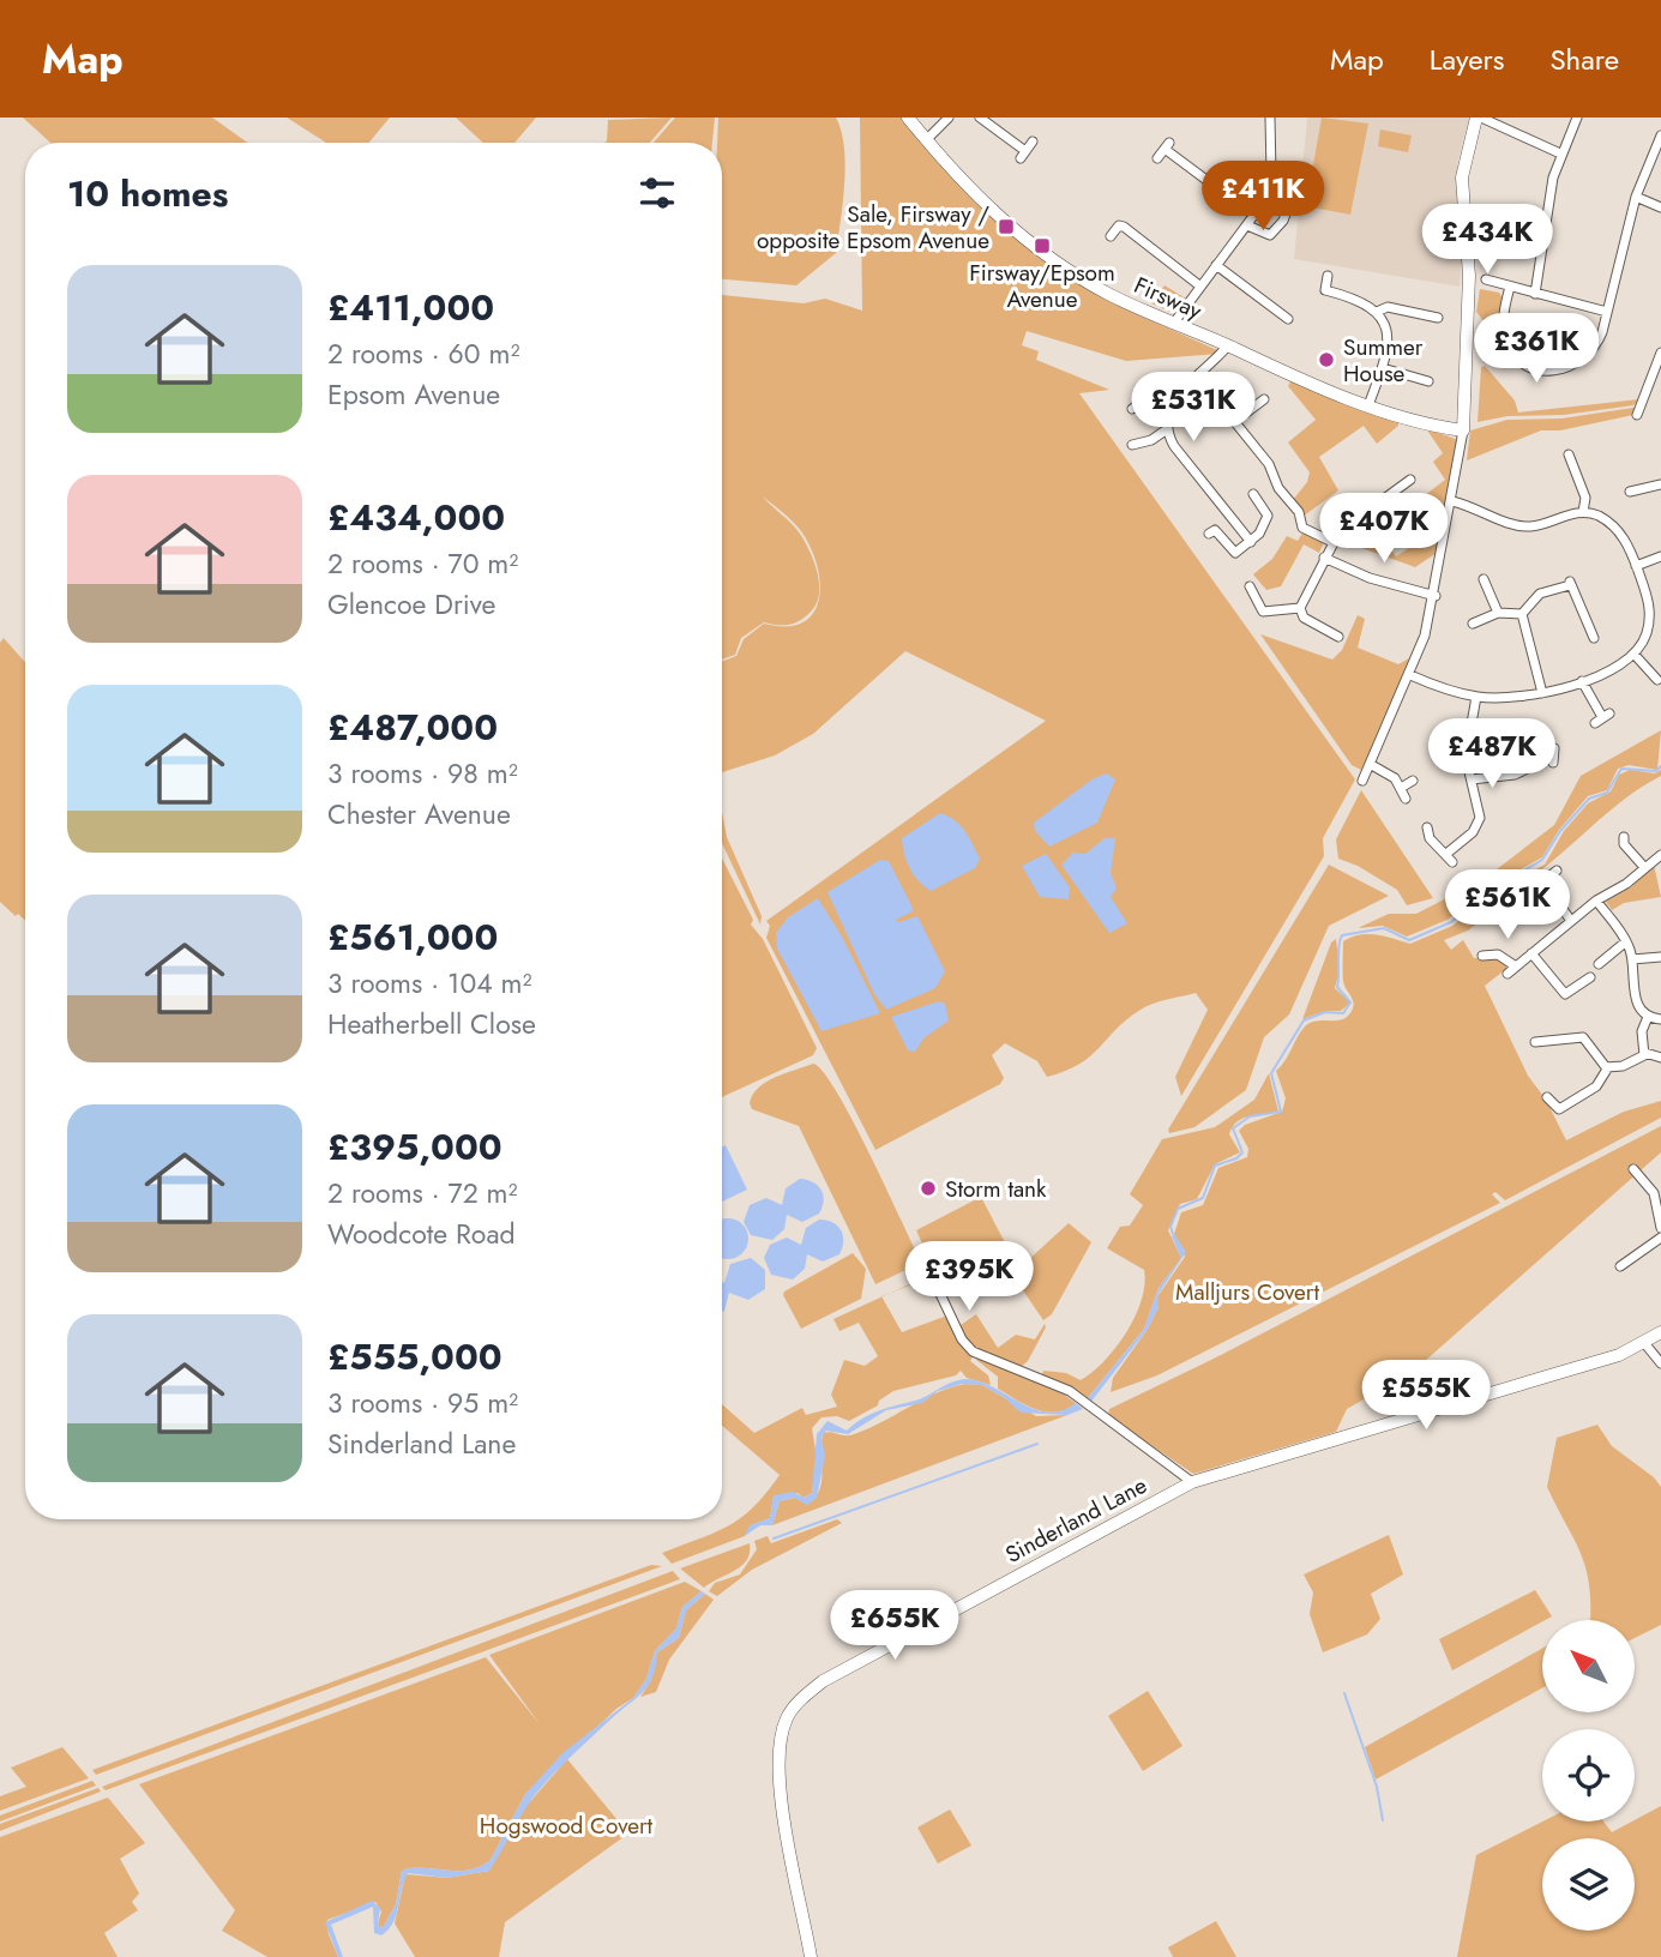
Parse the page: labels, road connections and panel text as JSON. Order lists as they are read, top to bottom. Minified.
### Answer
{"streets":{"street":["Firsway","Sinderland Lane"]},"parks":["Malljurs Covert","Hogswood Covert"],"places":{"transit":["Sale, Firsway / opposite Epsom Avenue","Firsway/Epsom Avenue"],"other":["Summer House","Storm tank"]},"north":"top left","page":{"header":"Map","nav":["Map","Layers","Share"],"heading":"10 homes","price":["£411K","£434K","£361K","£531K","£407K","£487K","£561K","£395K","£555K","£655K"],"list":[{"name":"£411,000","note":"2 rooms · 60 m² · Epsom Avenue"},{"name":"£434,000","note":"2 rooms · 70 m² · Glencoe Drive"},{"name":"£487,000","note":"3 rooms · 98 m² · Chester Avenue"},{"name":"£561,000","note":"3 rooms · 104 m² · Heatherbell Close"},{"name":"£395,000","note":"2 rooms · 72 m² · Woodcote Road"},{"name":"£555,000","note":"3 rooms · 95 m² · Sinderland Lane"}]}}
